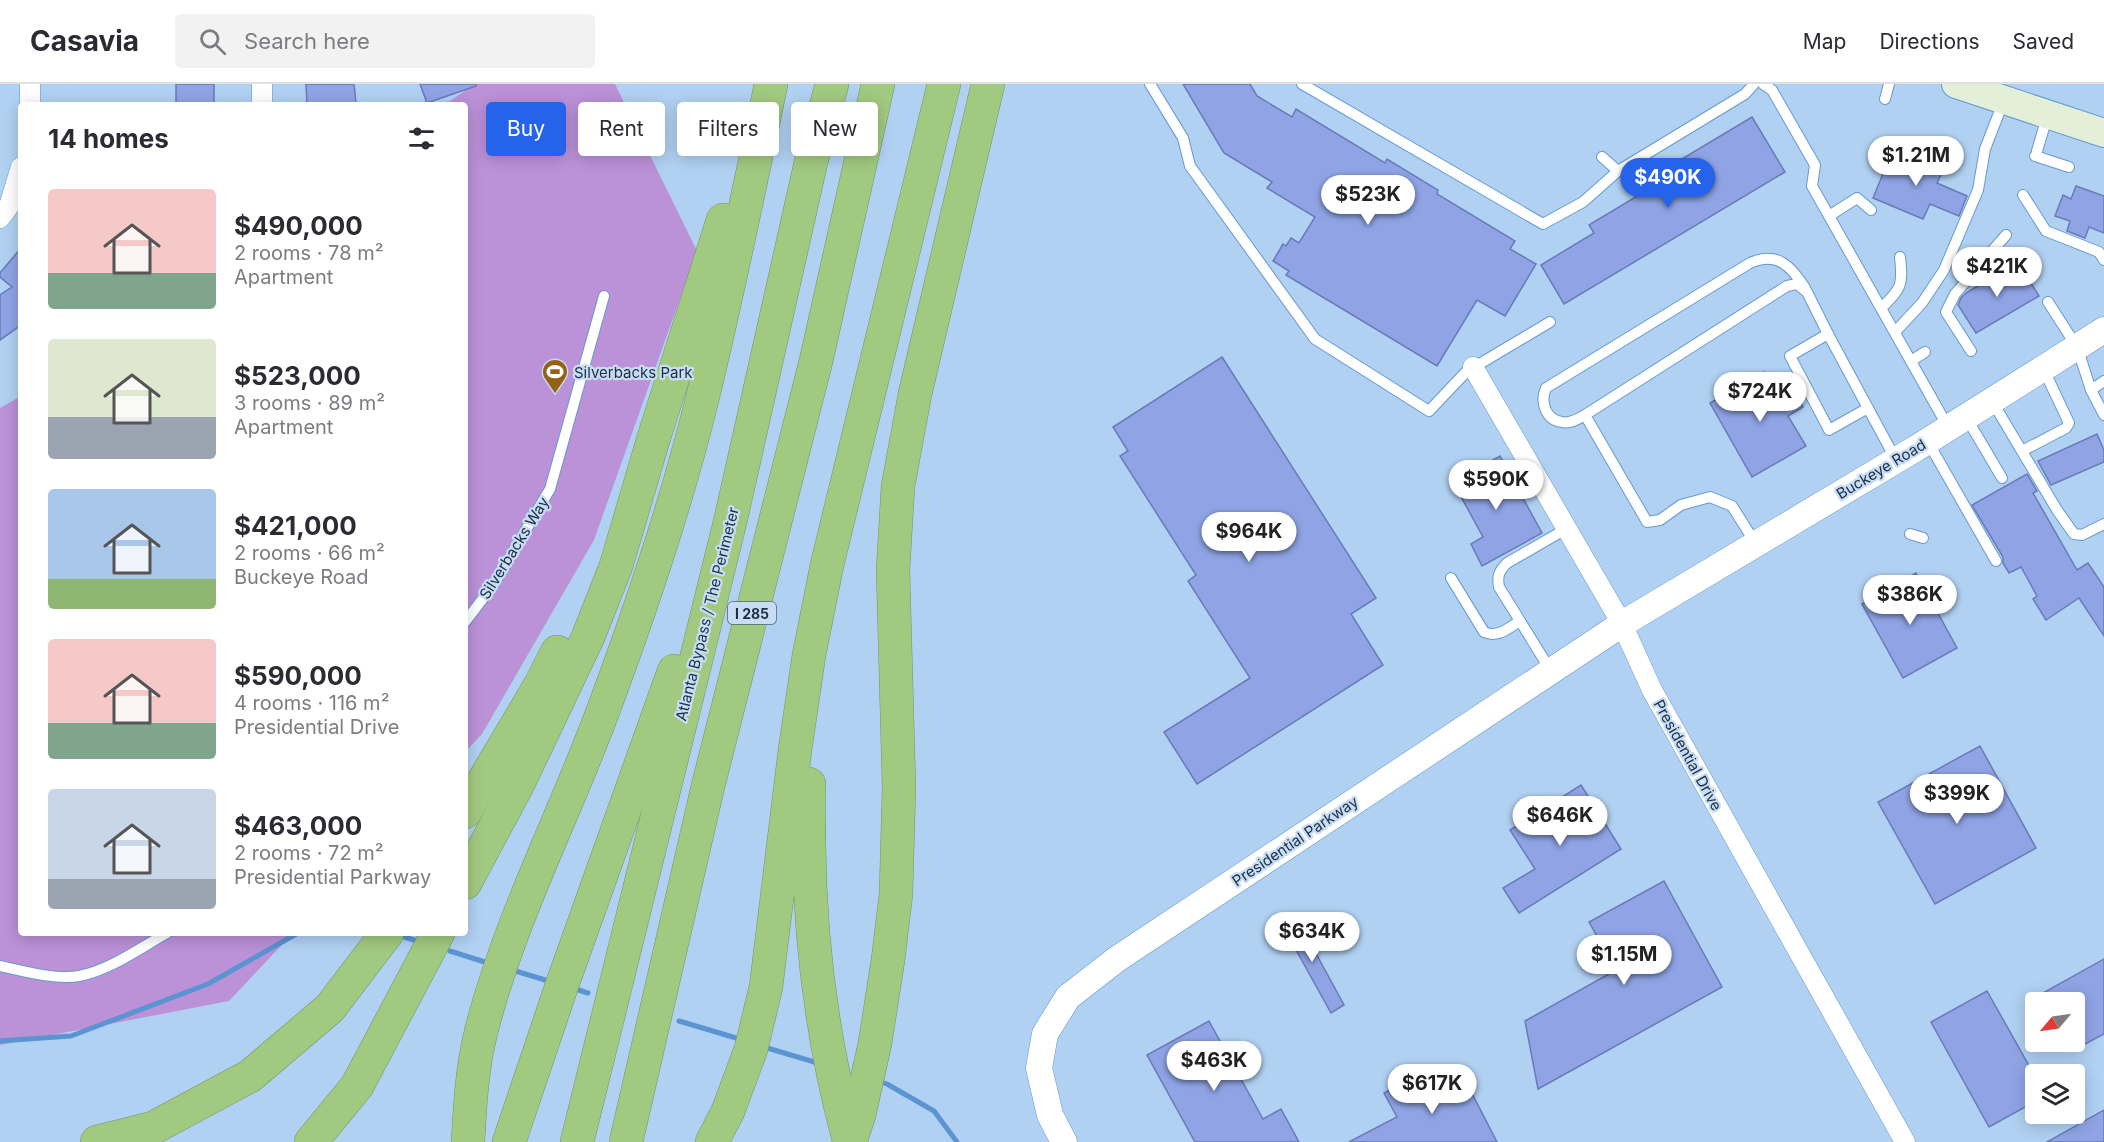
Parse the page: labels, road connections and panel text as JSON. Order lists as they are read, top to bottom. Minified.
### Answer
{"streets":{"highway":["I 285","Atlanta Bypass / The Perimeter"],"street":["Buckeye Road","Presidential Drive","Presidential Parkway"],"lane":["Silverbacks Way"]},"crossings":[["Buckeye Road","Presidential Parkway"],["Presidential Drive","Presidential Parkway"]],"places":{"sports":["Silverbacks Park"]},"north":"bottom left","page":{"header":"Casavia","search":"Search here","nav":["Map","Directions","Saved"],"chip":["Buy","Rent","Filters","New"],"heading":"14 homes","price":["$1.21M","$490K","$523K","$421K","$724K","$590K","$964K","$386K","$399K","$646K","$634K","$1.15M","$463K","$617K"],"list":[{"name":"$490,000","note":"2 rooms · 78 m² · Apartment"},{"name":"$523,000","note":"3 rooms · 89 m² · Apartment"},{"name":"$421,000","note":"2 rooms · 66 m² · Buckeye Road"},{"name":"$590,000","note":"4 rooms · 116 m² · Presidential Drive"},{"name":"$463,000","note":"2 rooms · 72 m² · Presidential Parkway"}]}}
